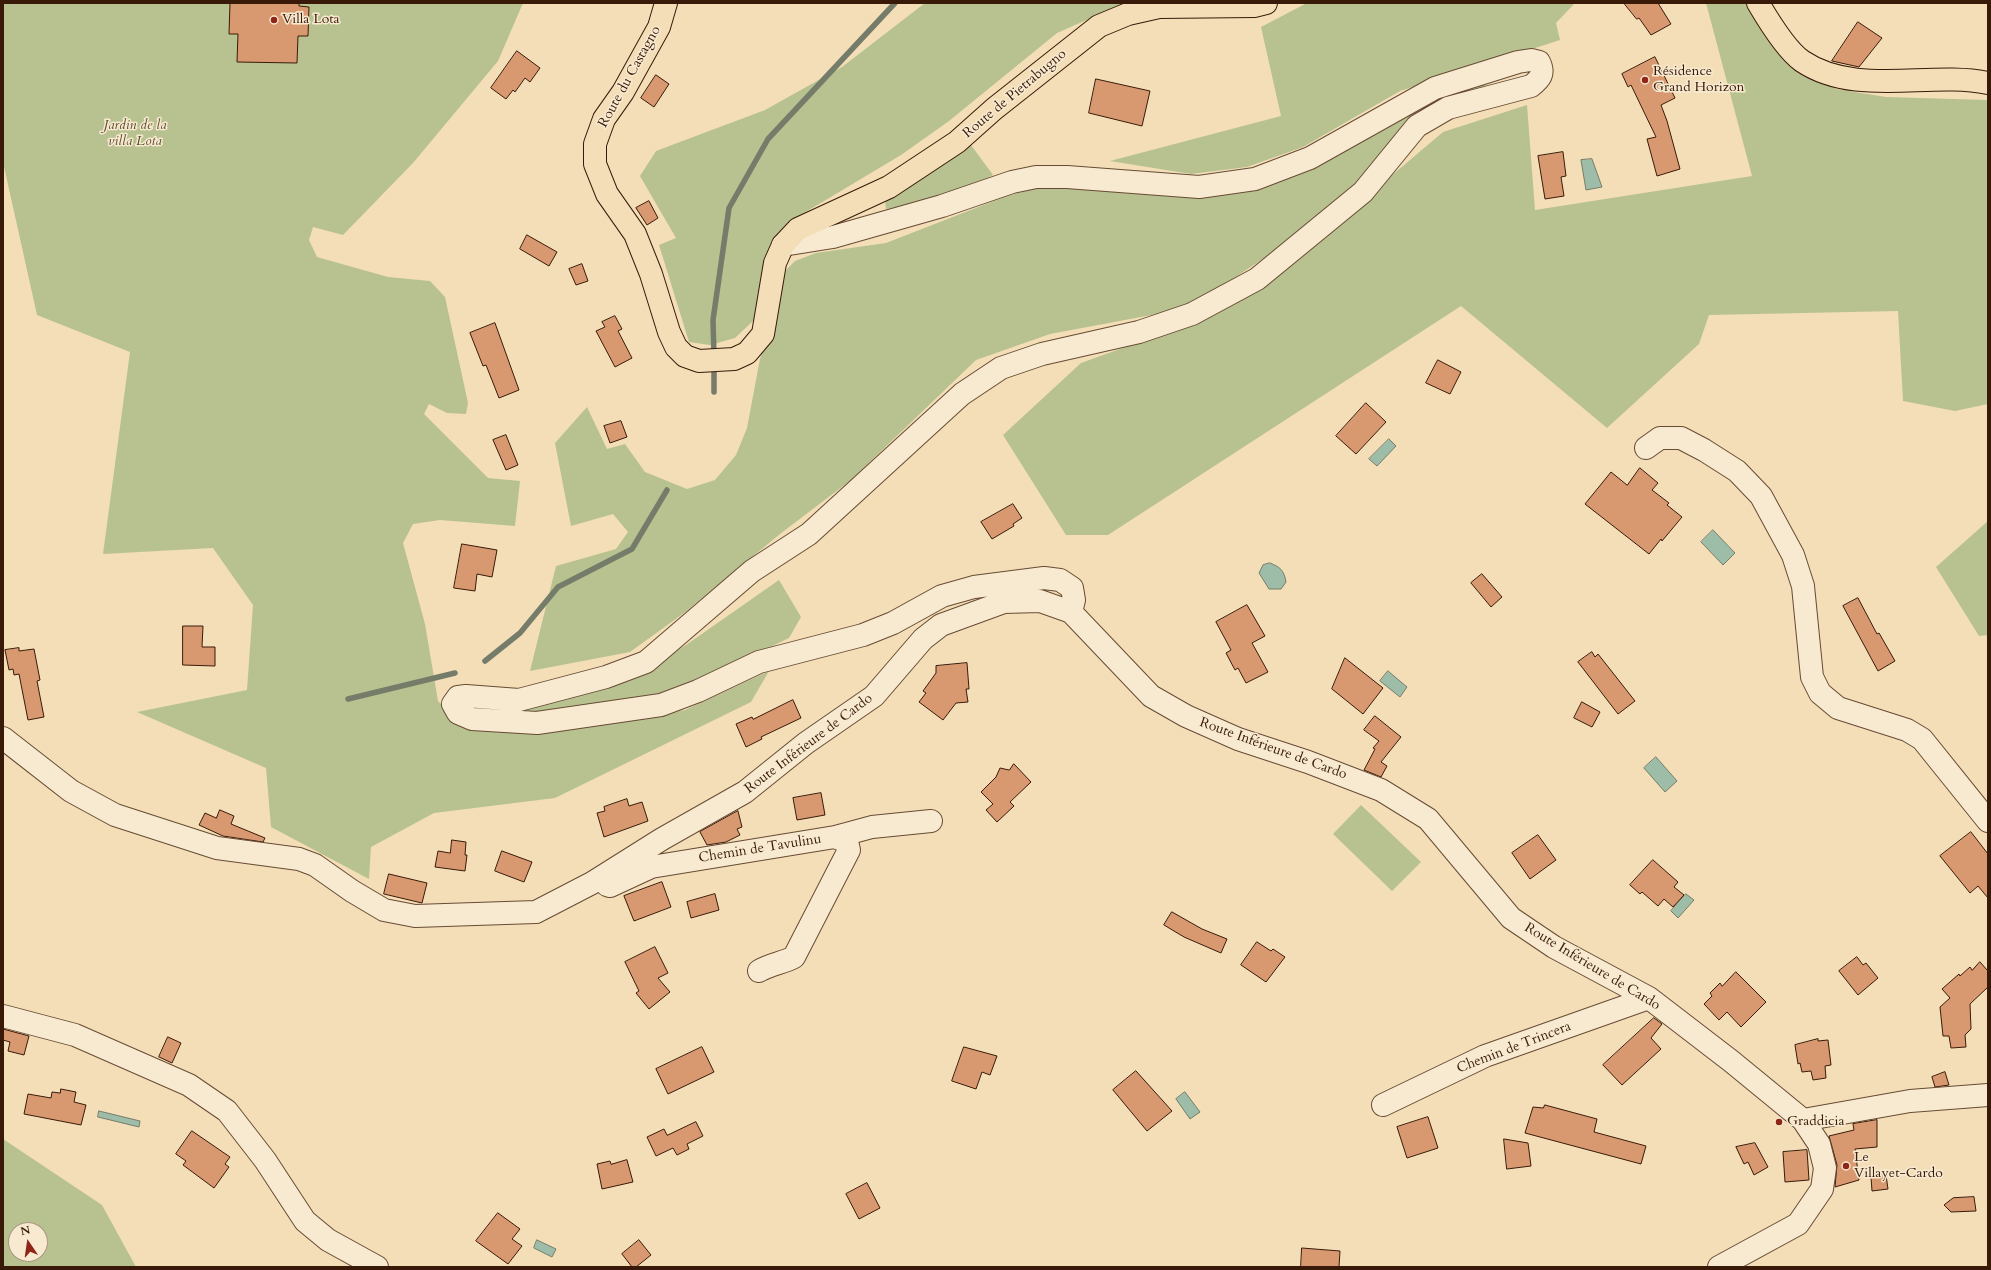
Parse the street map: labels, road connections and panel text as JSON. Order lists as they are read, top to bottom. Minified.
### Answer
{"streets":{"main road":["Route du Castagno","Route de Pietrabugno"],"street":["Route Inférieure de Cardo","Chemin de Tavulinu","Chemin de Trincera"]},"crossings":[["Route du Castagno","Route de Pietrabugno"],["Route Inférieure de Cardo","Chemin de Tavulinu"],["Route Inférieure de Cardo","Chemin de Trincera"]],"parks":["Jardin de la villa Lota"],"places":["Villa Lota","Résidence Grand Horizon","Graddicia","Le Villayet-Cardo"],"north":"top"}
